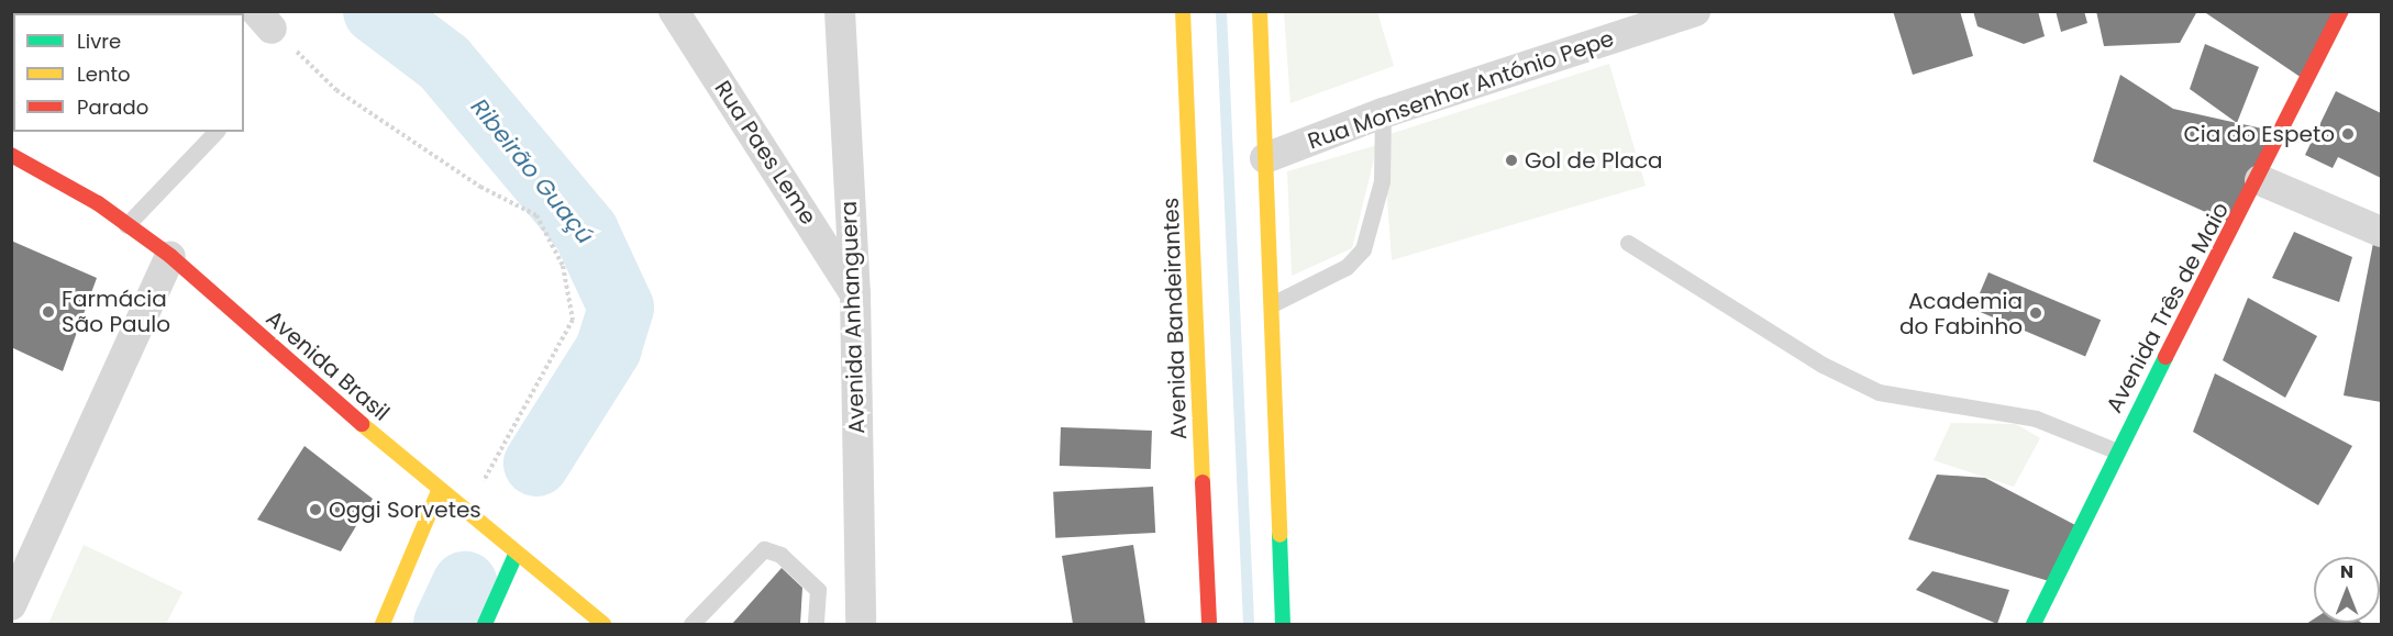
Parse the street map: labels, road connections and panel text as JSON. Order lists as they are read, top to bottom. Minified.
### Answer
{"streets":{"street":["Rua Monsenhor António Pepe","Rua Paes Leme","Avenida Três de Maio","Avenida Anhanguera","Avenida Bandeirantes","Avenida Brasil"]},"crossings":[["Rua Paes Leme","Avenida Anhanguera"]],"water":["Ribeirão Guaçú"],"places":["Cia do Espeto","Gol de Placa","Farmácia São Paulo","Academia do Fabinho","Oggi Sorvetes"],"legend":["Livre","Lento","Parado"],"north":"top"}
